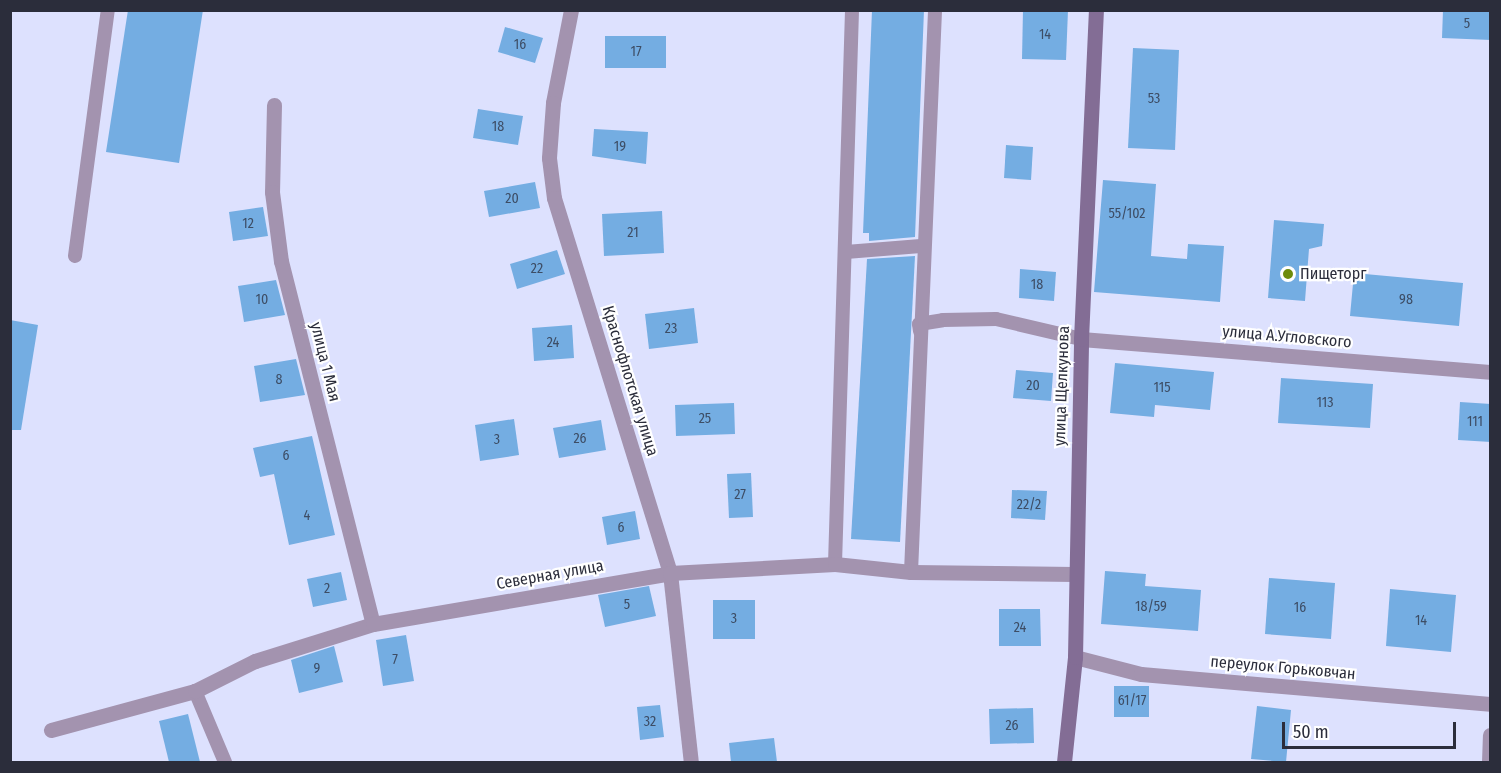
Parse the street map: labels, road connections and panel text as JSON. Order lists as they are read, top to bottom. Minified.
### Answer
{"streets":{"main road":["улица Щелкунова"],"street":["улица А.Угловского","улица 1 Мая","Краснофлотская улица","Северная улица","переулок Горьковчан"]},"crossings":[["улица А.Угловского","улица Щелкунова"],["улица 1 Мая","Северная улица"],["Краснофлотская улица","Северная улица"],["улица Щелкунова","Северная улица"],["улица Щелкунова","переулок Горьковчан"]],"places":["Пищеторг"],"house_numbers":["5","14","16","17","53","18","19","20","55/102","12","21","22","18","10","98","23","24","8","20","115","113","25","111","26","3","6","27","22/2","4","6","2","5","18/59","16","3","14","24","7","9","61/17","32","26"],"scale_bar":"50 m"}
